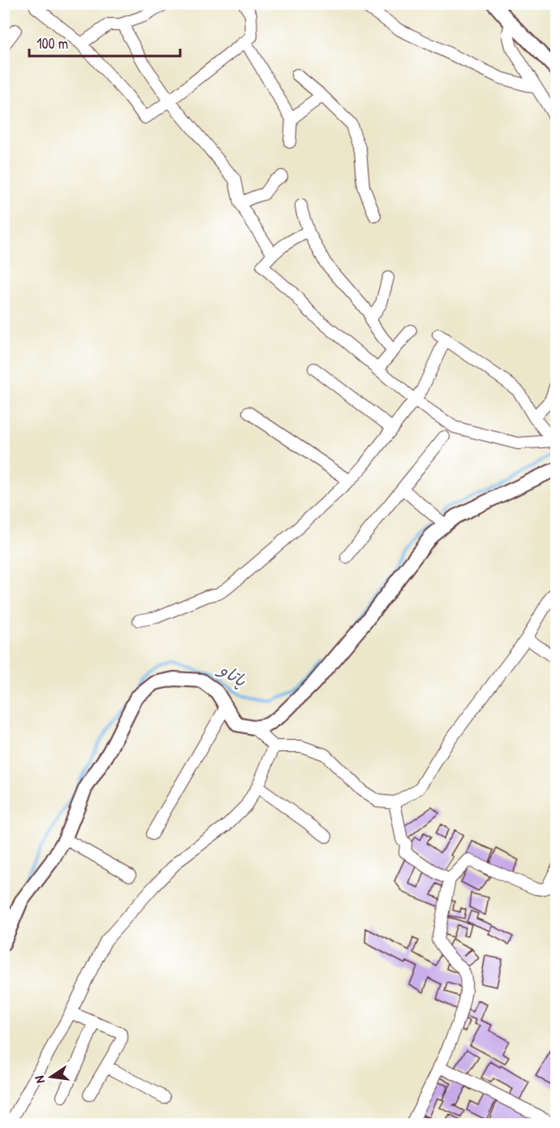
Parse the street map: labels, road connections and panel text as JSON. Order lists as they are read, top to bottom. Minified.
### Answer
{"water":["پاتاو"],"scale_bar":"100 m","north":"left"}
